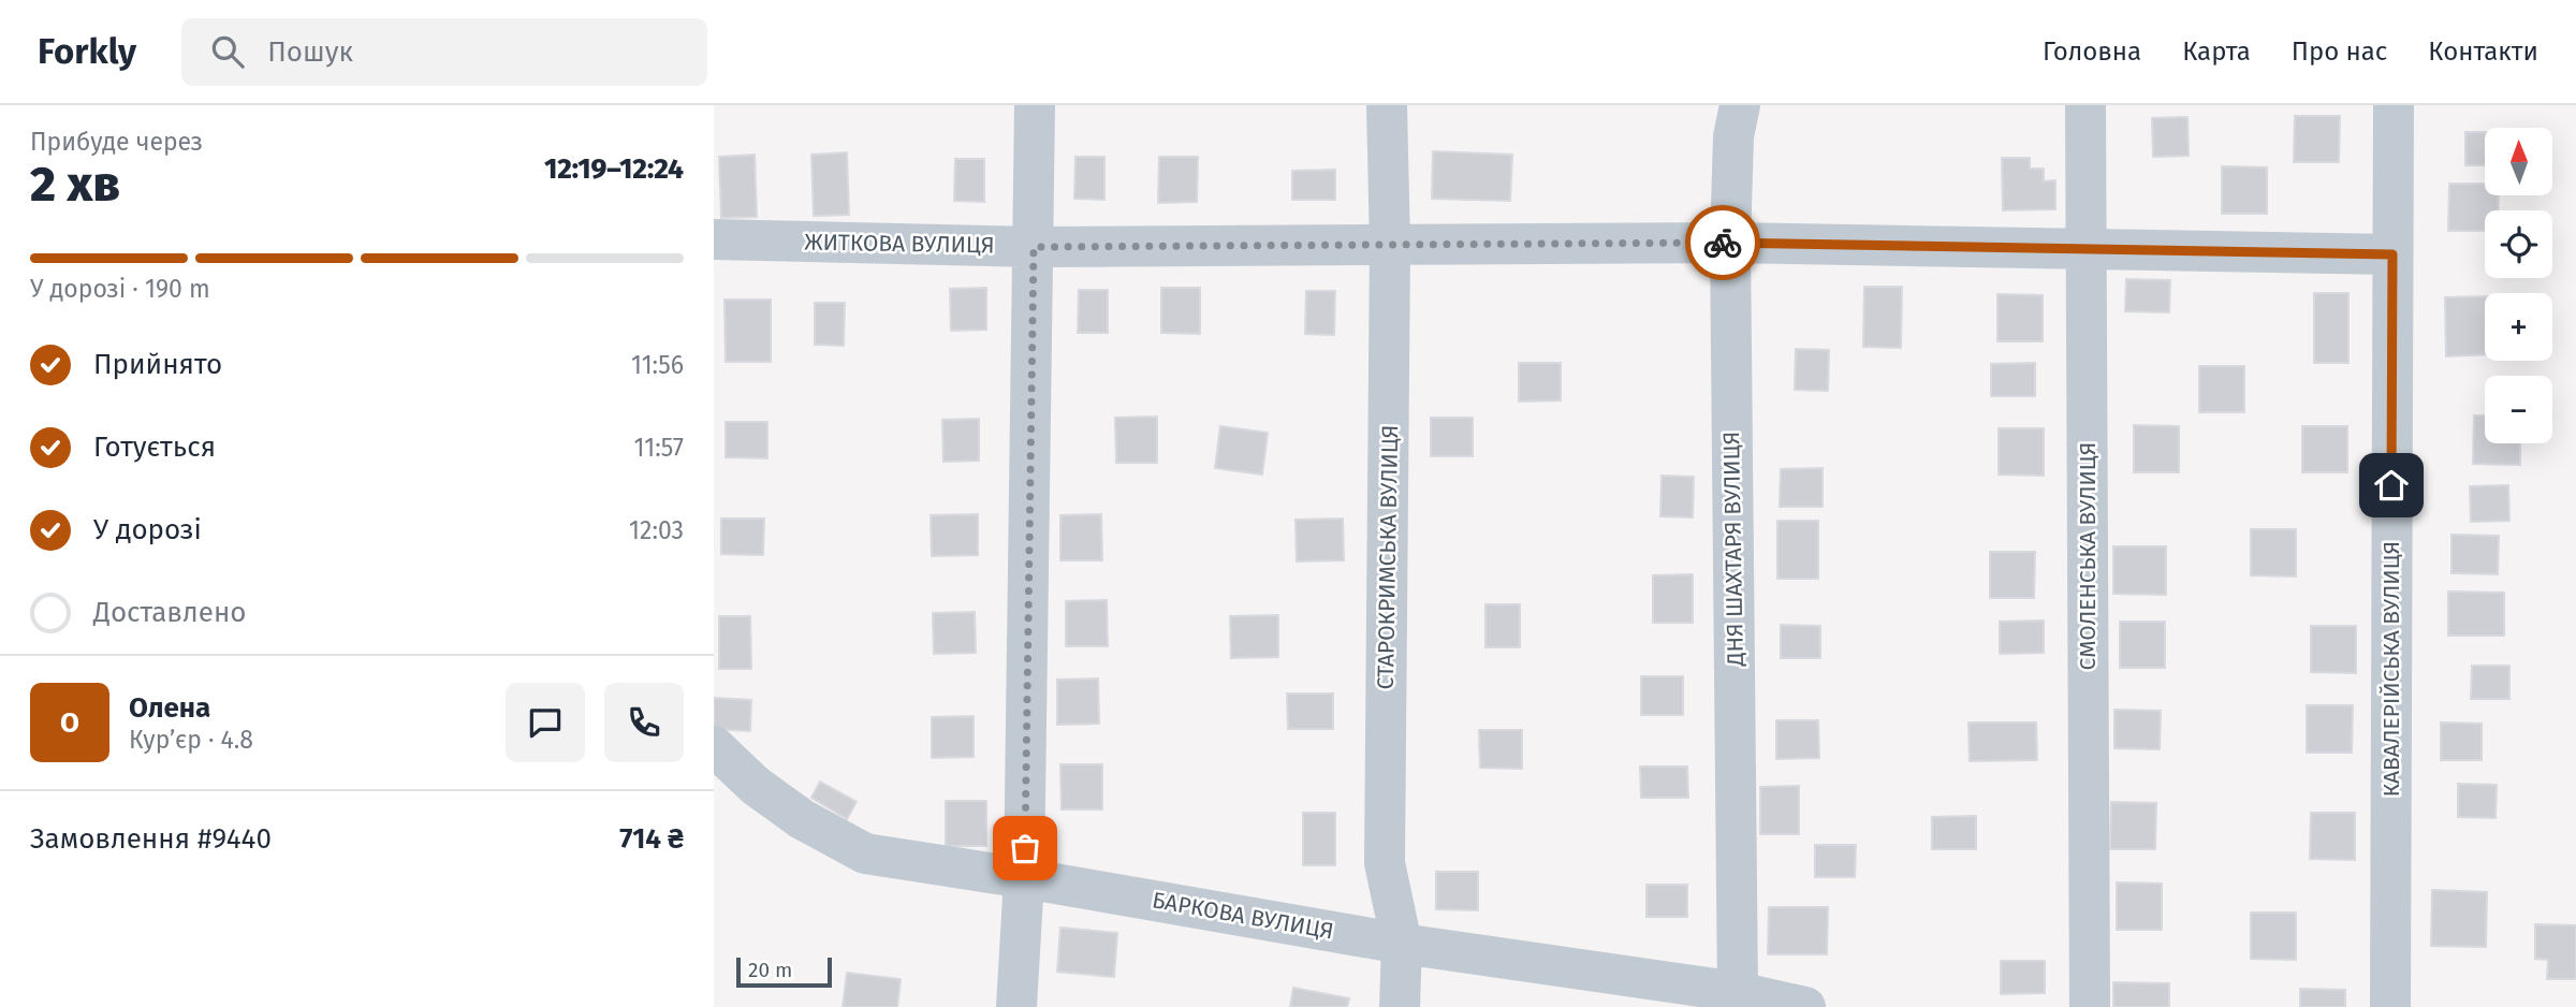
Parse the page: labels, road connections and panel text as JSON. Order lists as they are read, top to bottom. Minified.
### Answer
{"streets":{"street":["ЖИТКОВА ВУЛИЦЯ","ДНЯ ШАХТАРЯ ВУЛИЦЯ","СМОЛЕНСЬКА ВУЛИЦЯ","СТАРОКРИМСЬКА ВУЛИЦЯ","КАВАЛЕРІЙСЬКА ВУЛИЦЯ","БАРКОВА ВУЛИЦЯ"]},"crossings":[["ЖИТКОВА ВУЛИЦЯ","ДНЯ ШАХТАРЯ ВУЛИЦЯ"],["ЖИТКОВА ВУЛИЦЯ","СМОЛЕНСЬКА ВУЛИЦЯ"],["ЖИТКОВА ВУЛИЦЯ","СТАРОКРИМСЬКА ВУЛИЦЯ"],["ЖИТКОВА ВУЛИЦЯ","КАВАЛЕРІЙСЬКА ВУЛИЦЯ"],["ДНЯ ШАХТАРЯ ВУЛИЦЯ","БАРКОВА ВУЛИЦЯ"],["СТАРОКРИМСЬКА ВУЛИЦЯ","БАРКОВА ВУЛИЦЯ"]],"scale_bar":"20 m","north":"top","page":{"header":"Forkly","search":"Пошук","nav":["Головна","Карта","Про нас","Контакти"],"heading":["2 хв","Прибуде через","12:19–12:24"],"panel":["Олена","Кур’єр · 4.8","Замовлення #9440","714 ₴"],"map_buttons":["+","−"],"bar":"У дорозі · 190 m","list":[["Прийнято","11:56"],["Готується","11:57"],["У дорозі","12:03"],"Доставлено"],"round":"О","scale":"20 m"}}
